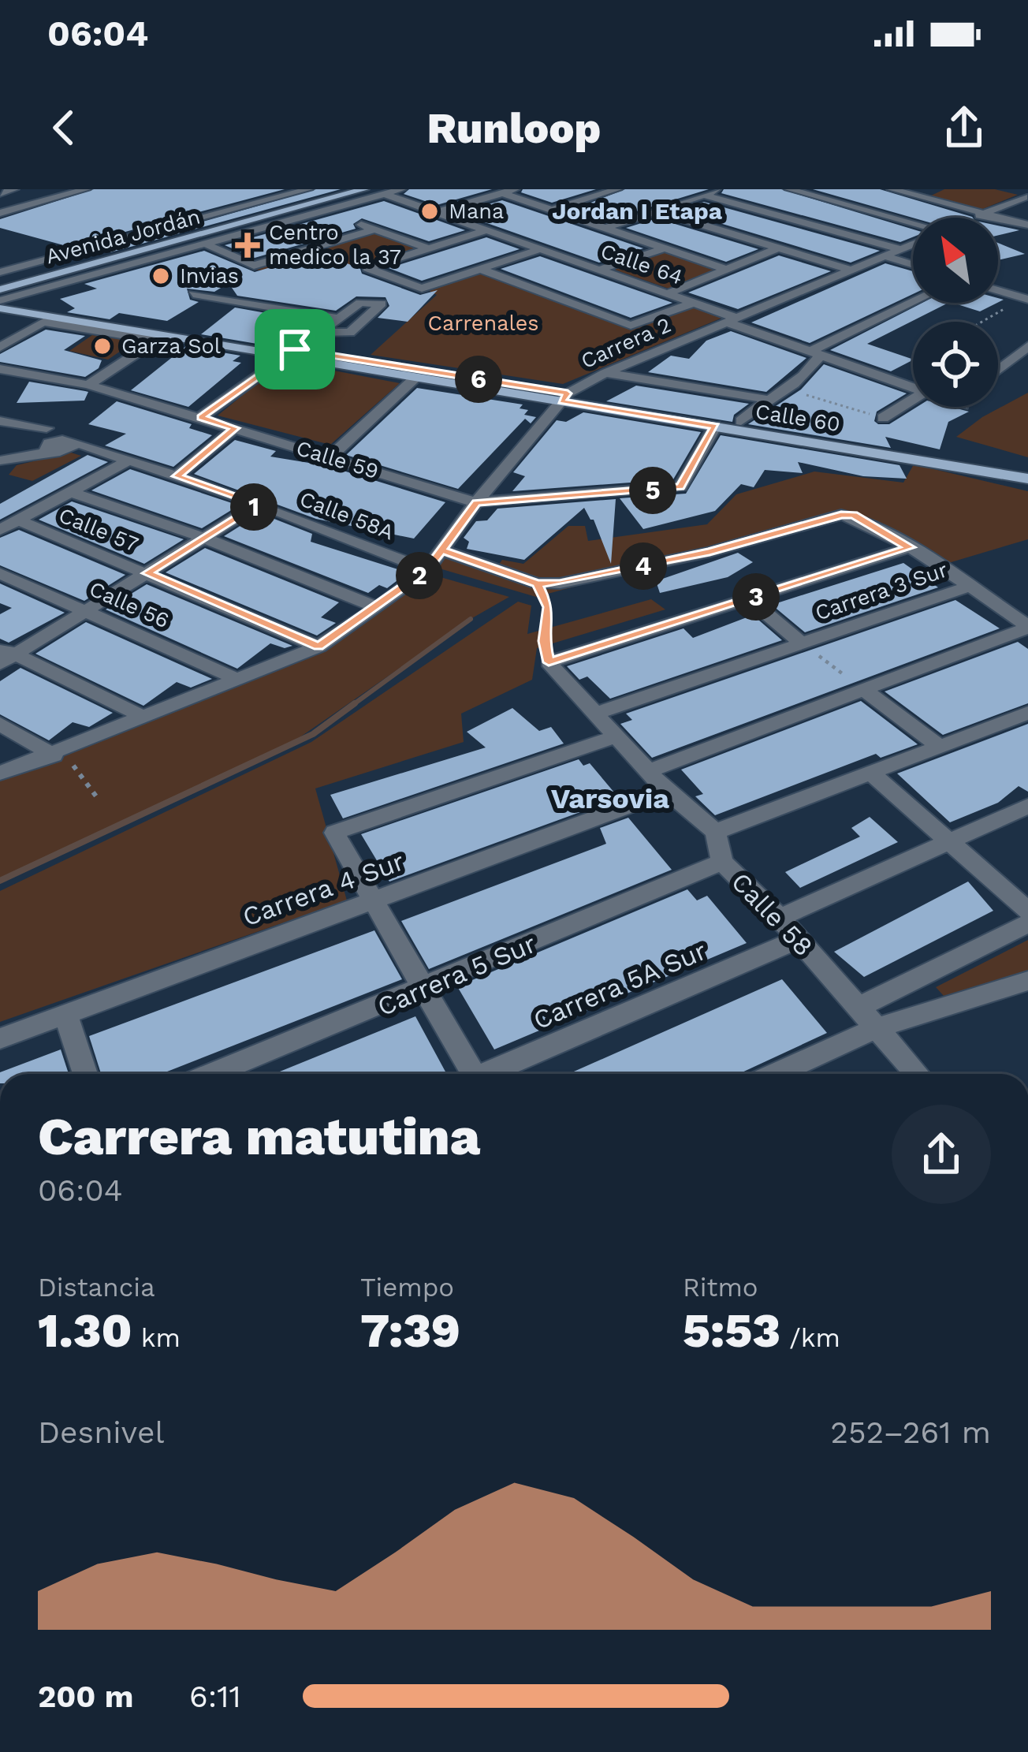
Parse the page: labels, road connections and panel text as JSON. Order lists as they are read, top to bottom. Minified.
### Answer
{"streets":{"main road":["Avenida Jordán","Calle 60"],"street":["Calle 64","Carrera 2","Calle 59","Calle 58A","Calle 57","Carrera 3 Sur","Calle 56","Carrera 4 Sur","Calle 58","Carrera 5 Sur","Carrera 5A Sur"]},"crossings":[["Calle 64","Carrera 2"],["Carrera 2","Calle 60"],["Carrera 2","Calle 59"],["Carrera 2","Calle 58A"],["Carrera 2","Calle 57"],["Carrera 2","Calle 56"],["Calle 60","Calle 59"],["Calle 58","Carrera 5 Sur"],["Calle 58","Carrera 5A Sur"]],"districts":["Jordan I Etapa","Varsovia"],"parks":["Carrenales"],"places":{"other":["Mana","Invias","Garza Sol"],"health":["Centro medico la 37"]},"north":"top left","page":{"status":"06:04","header":"Runloop","pins":["6","5","1","4","2","3"],"heading":["Carrera matutina","06:04"],"stats":[["Distancia","1.30 km"],["Tiempo","7:39"],["Ritmo","5:53 /km"]],"chart":["Desnivel","252–261 m"],"list":[{"name":"200 m","note":"6:11"}]}}
